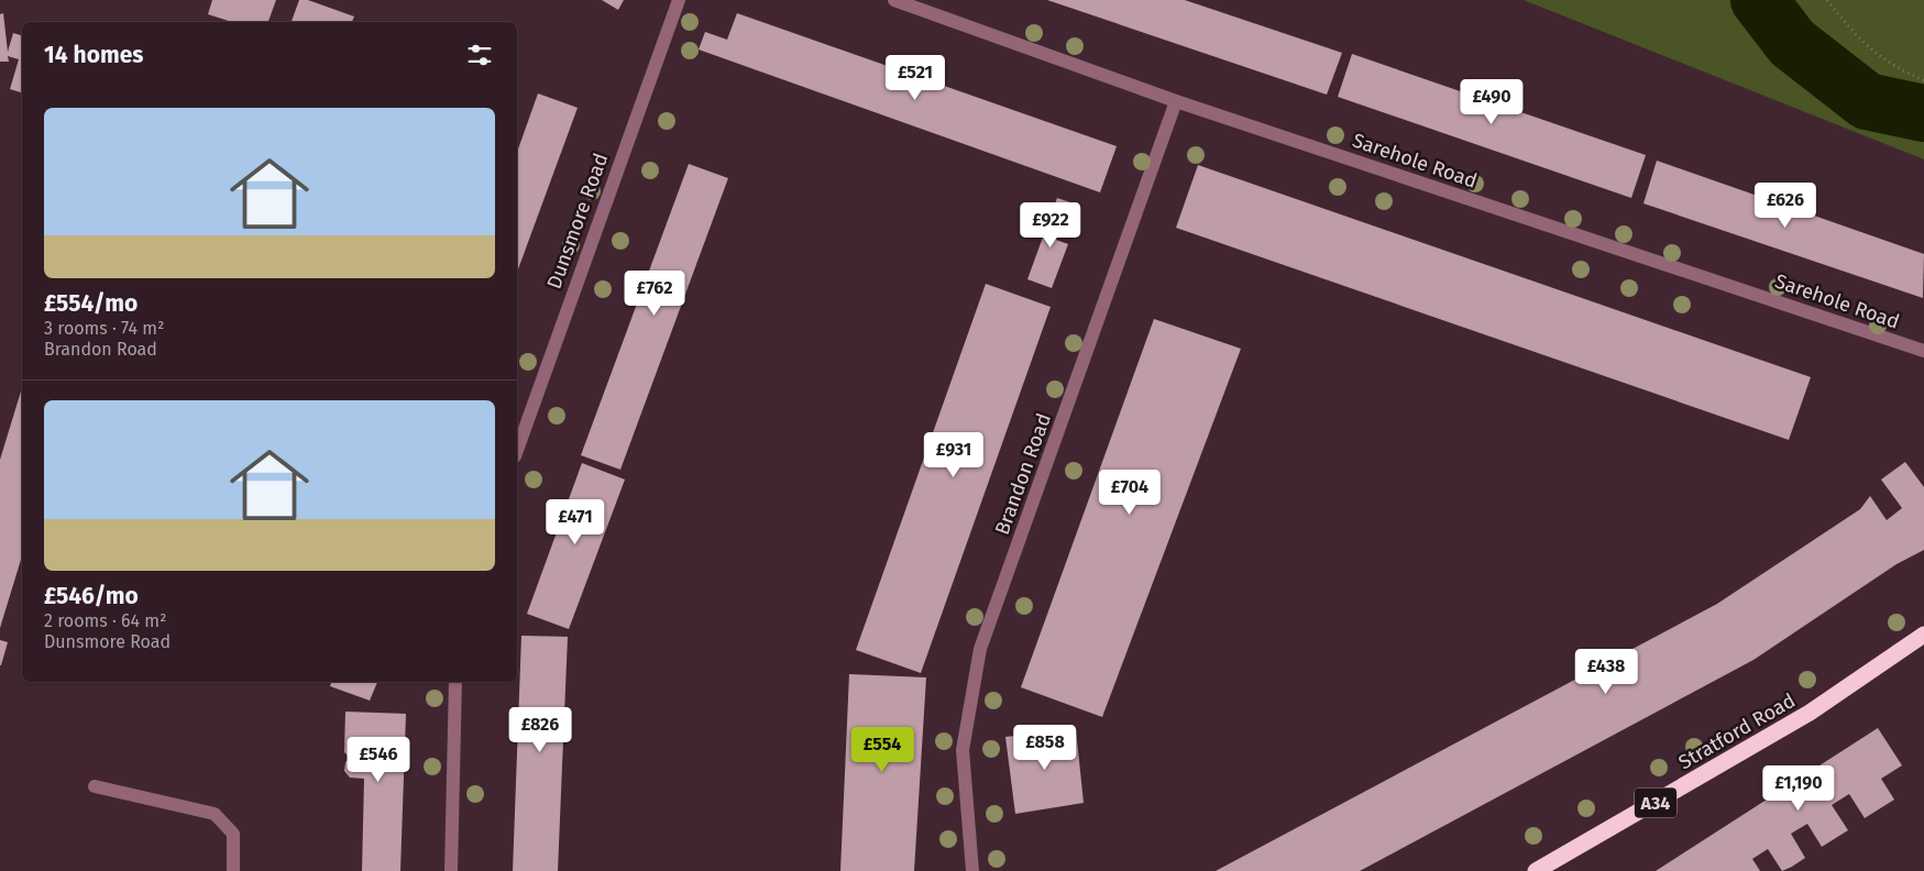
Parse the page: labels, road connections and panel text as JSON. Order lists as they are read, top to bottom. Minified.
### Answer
{"streets":{"highway":["Stratford Road","A34"],"street":["Sarehole Road","Dunsmore Road","Brandon Road"]},"crossings":[["Sarehole Road","Brandon Road"]],"page":{"heading":"14 homes","price":["£521","£490","£626","£922","£762","£931","£704","£471","£438","£826","£858","£554","£546","£1,190"],"list":[{"name":"£554/mo","note":"3 rooms · 74 m² · Brandon Road"},{"name":"£546/mo","note":"2 rooms · 64 m² · Dunsmore Road"}]}}
